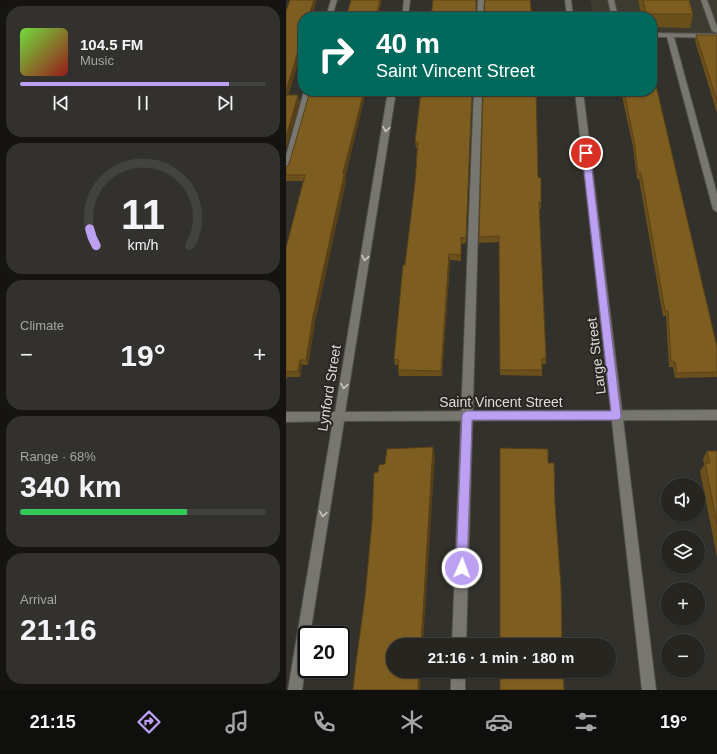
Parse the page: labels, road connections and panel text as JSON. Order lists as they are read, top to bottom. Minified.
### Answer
{"streets":{"street":["Large Street","Lynford Street","Saint Vincent Street"]},"crossings":[["Large Street","Saint Vincent Street"],["Lynford Street","Saint Vincent Street"]],"one_way":["Lynford Street"],"page":{"turn":["40 m","Saint Vincent Street"],"song":["104.5 FM","Music"],"tile":["Climate",["Range · 68%","340 km"],["Arrival","21:16"]],"heat":["−","19°","+"],"map_buttons":["+","−"],"limit":"20","trip":"21:16 · 1 min · 180 m","tabs":["21:15","19°"],"gauge":["11","km/h"]}}
